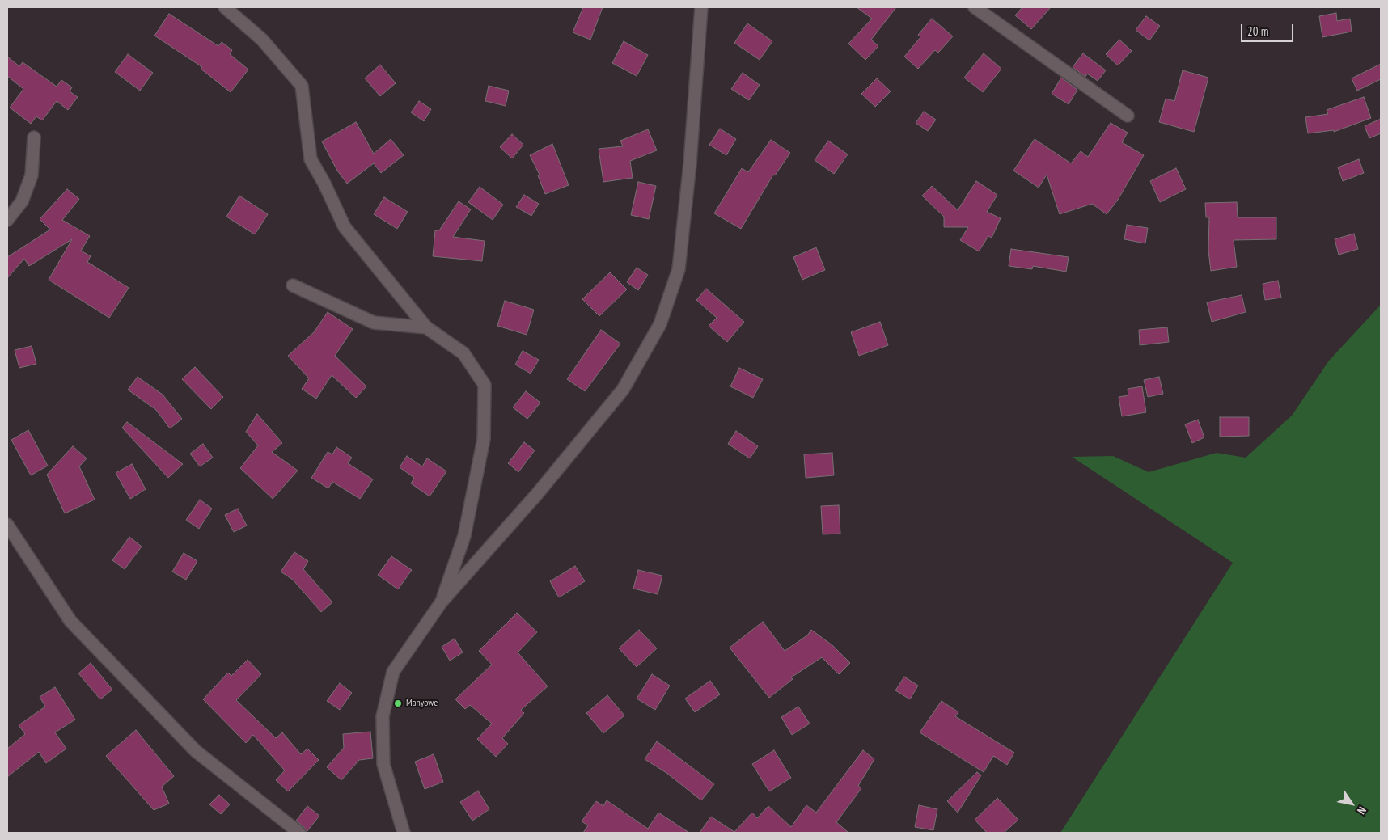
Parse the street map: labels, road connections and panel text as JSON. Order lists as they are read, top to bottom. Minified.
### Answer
{"places":["Manyowe"],"scale_bar":"20 m","north":"bottom right"}
